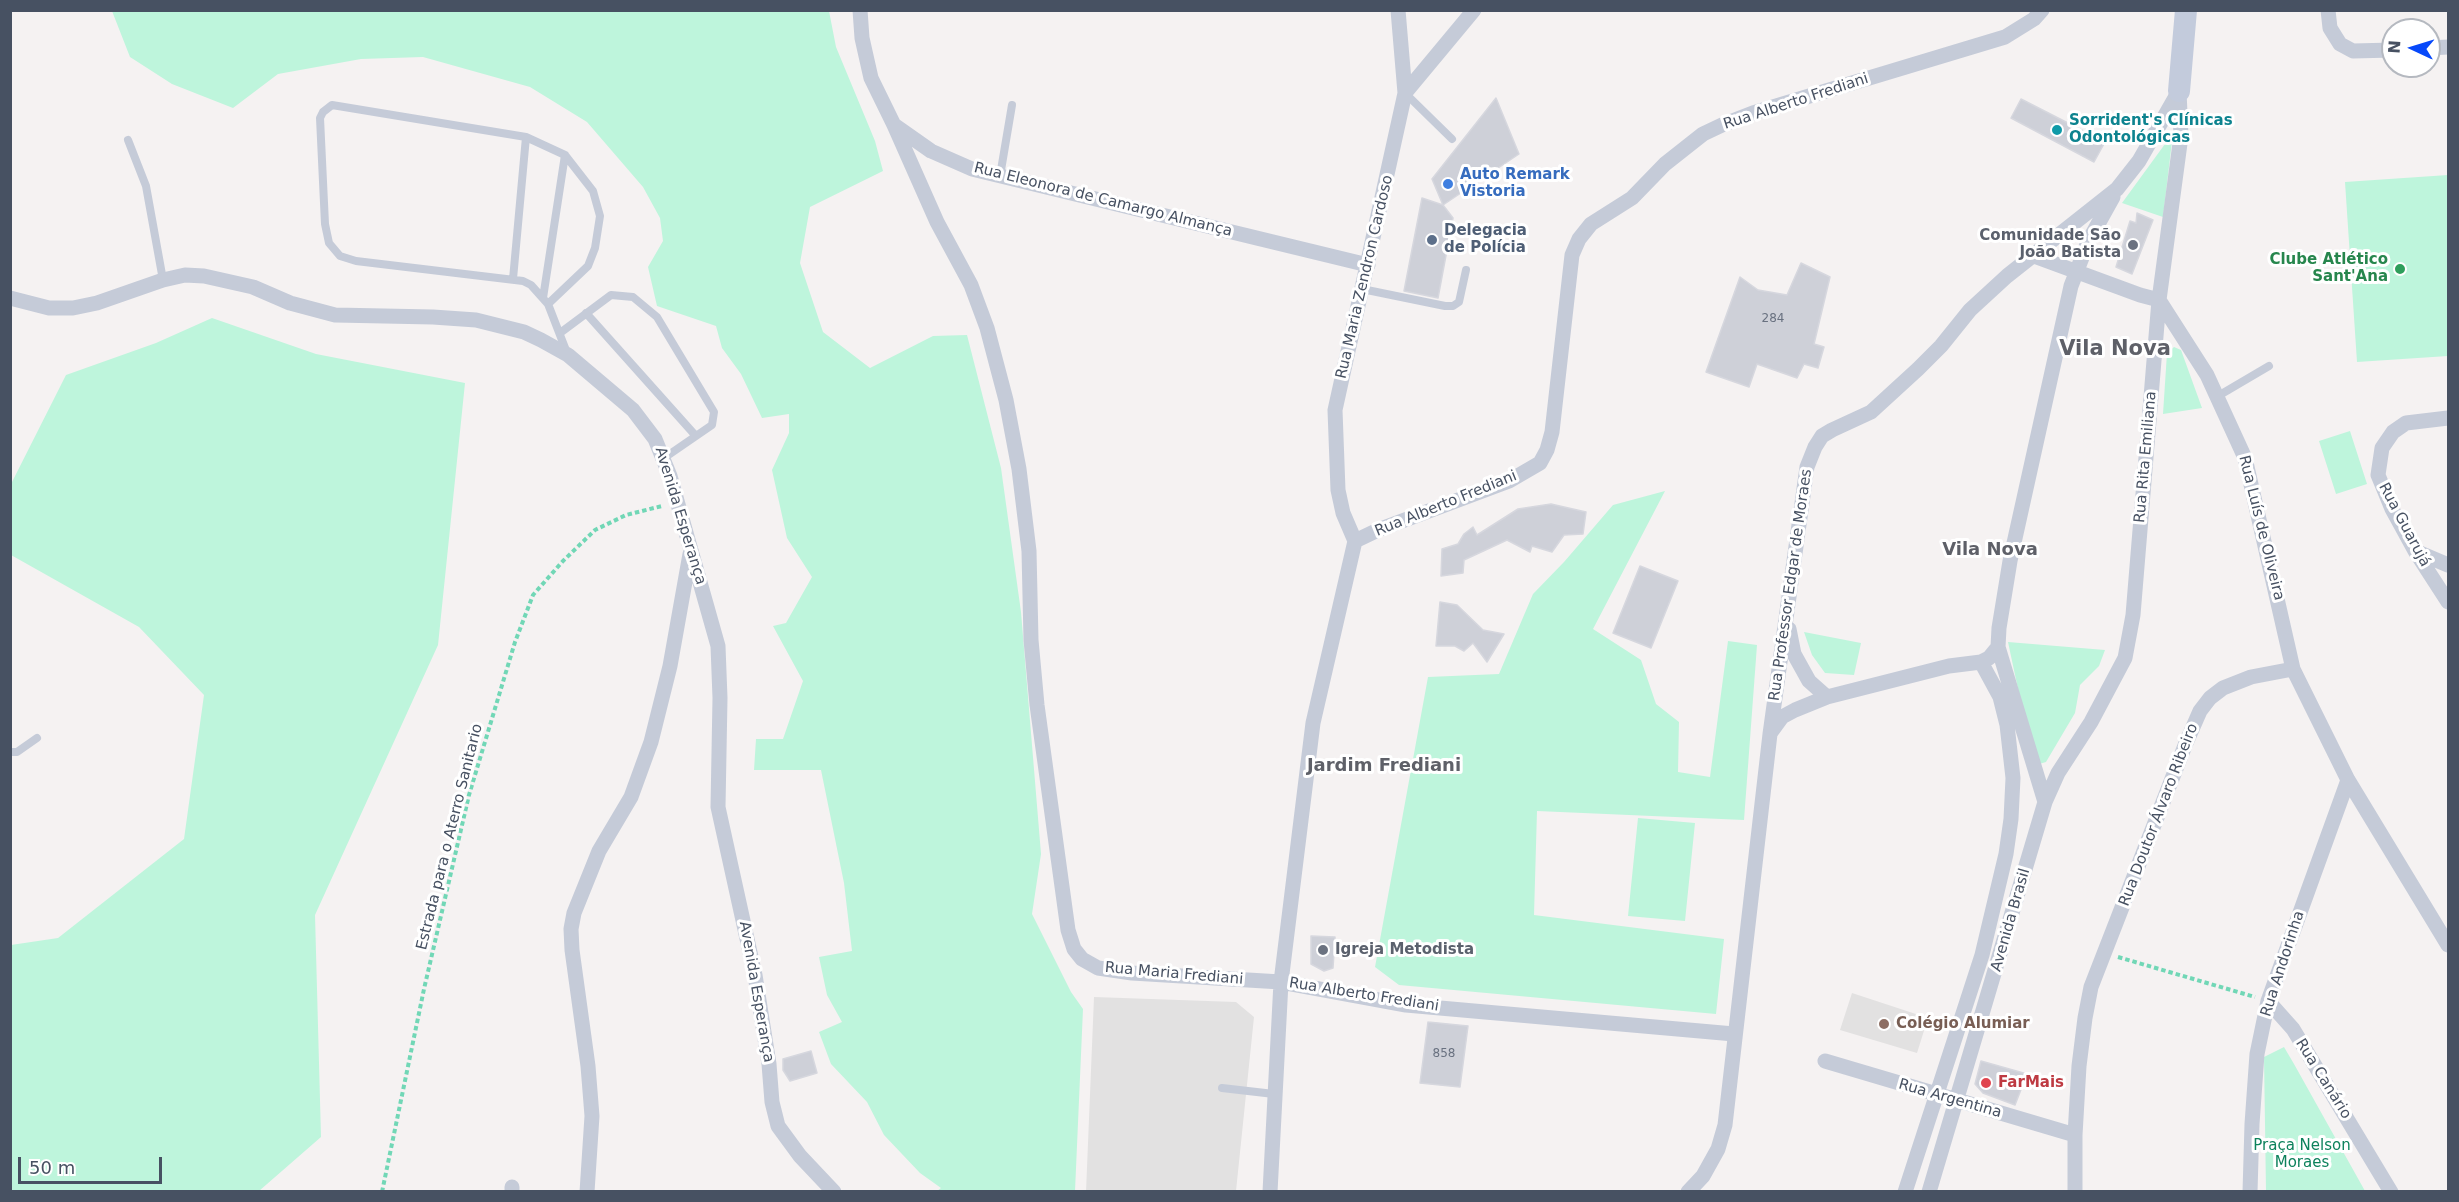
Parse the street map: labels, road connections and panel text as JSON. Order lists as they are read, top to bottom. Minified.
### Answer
{"streets":{"street":["Rua Alberto Frediani","Rua Eleonora de Camargo Almança","Rua Maria Zendron Cardoso","Rua Rita Emiliana","Avenida Esperança","Rua Guarujá","Rua Luís de Oliveira","Rua Professor Edgar de Moraes","Rua Doutor Álvaro Ribeiro","Avenida Brasil","Rua Andorinha","Rua Maria Frediani","Rua Canário","Rua Argentina"],"path":["Estrada para o Aterro Sanitario"]},"crossings":[["Rua Alberto Frediani","Rua Maria Zendron Cardoso"],["Rua Alberto Frediani","Rua Professor Edgar de Moraes"],["Rua Alberto Frediani","Rua Maria Frediani"],["Rua Eleonora de Camargo Almança","Rua Maria Zendron Cardoso"],["Rua Eleonora de Camargo Almança","Rua Maria Frediani"],["Rua Rita Emiliana","Rua Luís de Oliveira"],["Rua Rita Emiliana","Rua Professor Edgar de Moraes"],["Rua Rita Emiliana","Avenida Brasil"],["Avenida Esperança","Estrada para o Aterro Sanitario"],["Rua Luís de Oliveira","Rua Doutor Álvaro Ribeiro"],["Rua Doutor Álvaro Ribeiro","Rua Argentina"],["Avenida Brasil","Rua Argentina"],["Rua Andorinha","Rua Canário"]],"districts":["Vila Nova","Vila Nova","Jardim Frediani"],"parks":["Praça Nelson Moraes"],"places":["Sorrident's Clínicas Odontológicas","Auto Remark Vistoria","Delegacia de Polícia","Comunidade São João Batista","Clube Atlético Sant'Ana","Igreja Metodista","Colégio Alumiar","FarMais"],"house_numbers":["284","858"],"scale_bar":"50 m","north":"left"}
